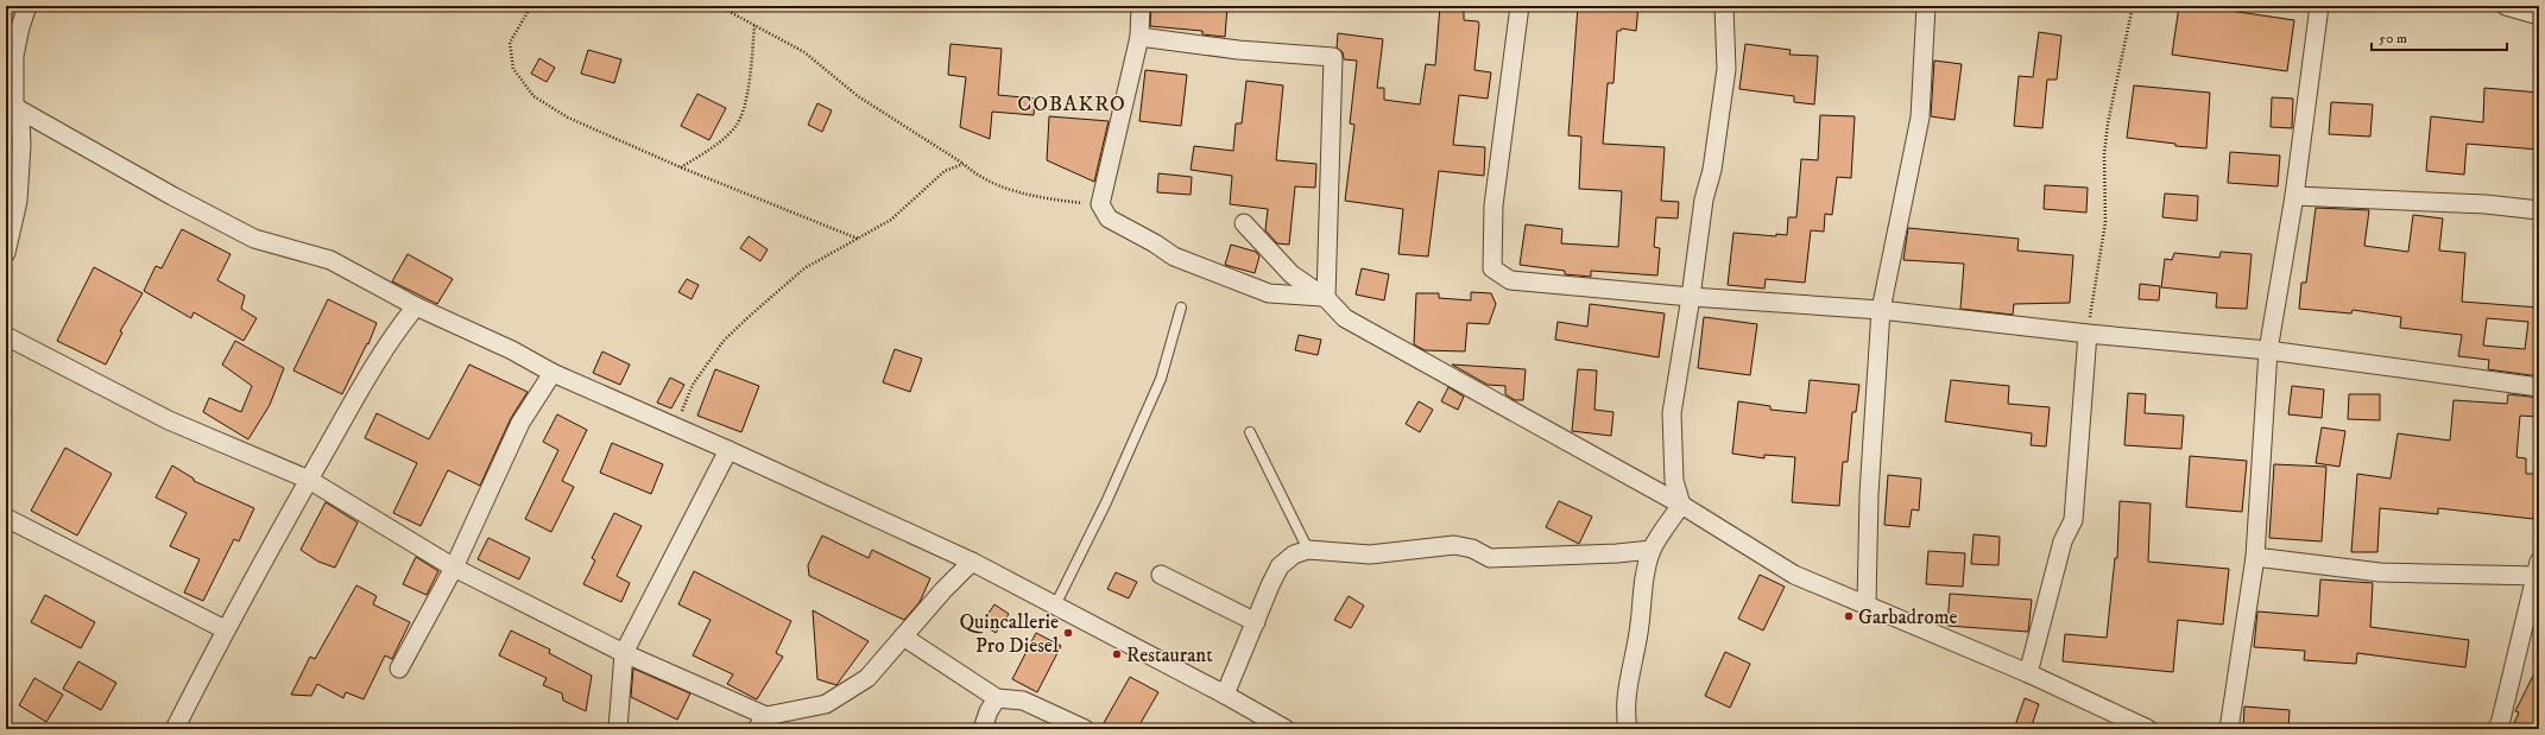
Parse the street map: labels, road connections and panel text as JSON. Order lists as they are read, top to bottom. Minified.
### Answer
{"districts":["COBAKRO"],"places":["Garbadrome","Quincallerie Pro Diesel","Restaurant"],"scale_bar":"50 m"}
